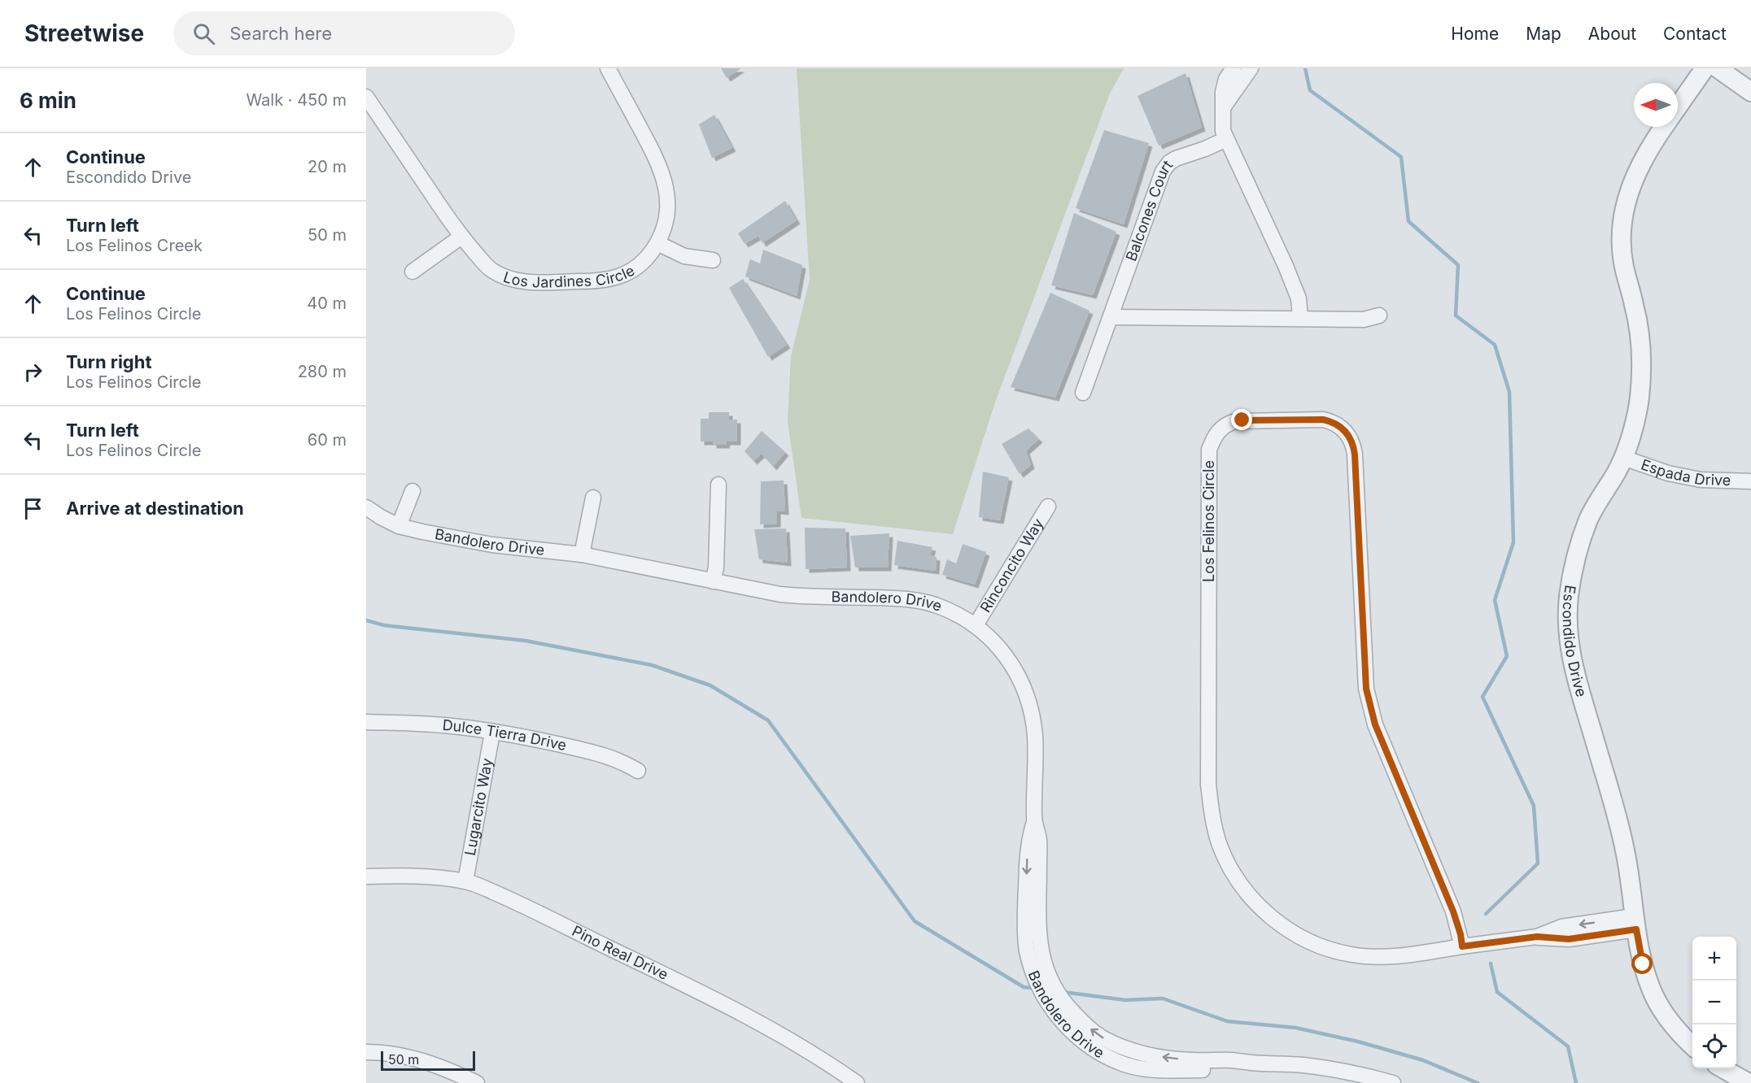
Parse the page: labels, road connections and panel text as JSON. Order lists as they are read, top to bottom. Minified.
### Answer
{"streets":{"street":["Balcones Court","Los Jardines Circle","Espada Drive","Los Felinos Circle","Bandolero Drive","Rinconcito Way","Escondido Drive","Dulce Tierra Drive","Lugarcito Way","Pino Real Drive"]},"crossings":[["Espada Drive","Escondido Drive"],["Los Felinos Circle","Escondido Drive"],["Bandolero Drive","Rinconcito Way"],["Dulce Tierra Drive","Lugarcito Way"],["Lugarcito Way","Pino Real Drive"]],"scale_bar":"50 m","north":"left","page":{"header":"Streetwise","search":"Search here","nav":["Home","Map","About","Contact"],"heading":["6 min","Walk · 450 m"],"list":[["Continue","Escondido Drive","20 m"],["Turn left","Los Felinos Creek","50 m"],["Continue","Los Felinos Circle","40 m"],["Turn right","Los Felinos Circle","280 m"],["Turn left","Los Felinos Circle","60 m"],"Arrive at destination"],"map_buttons":["+","−"],"scale":"50 m"}}
